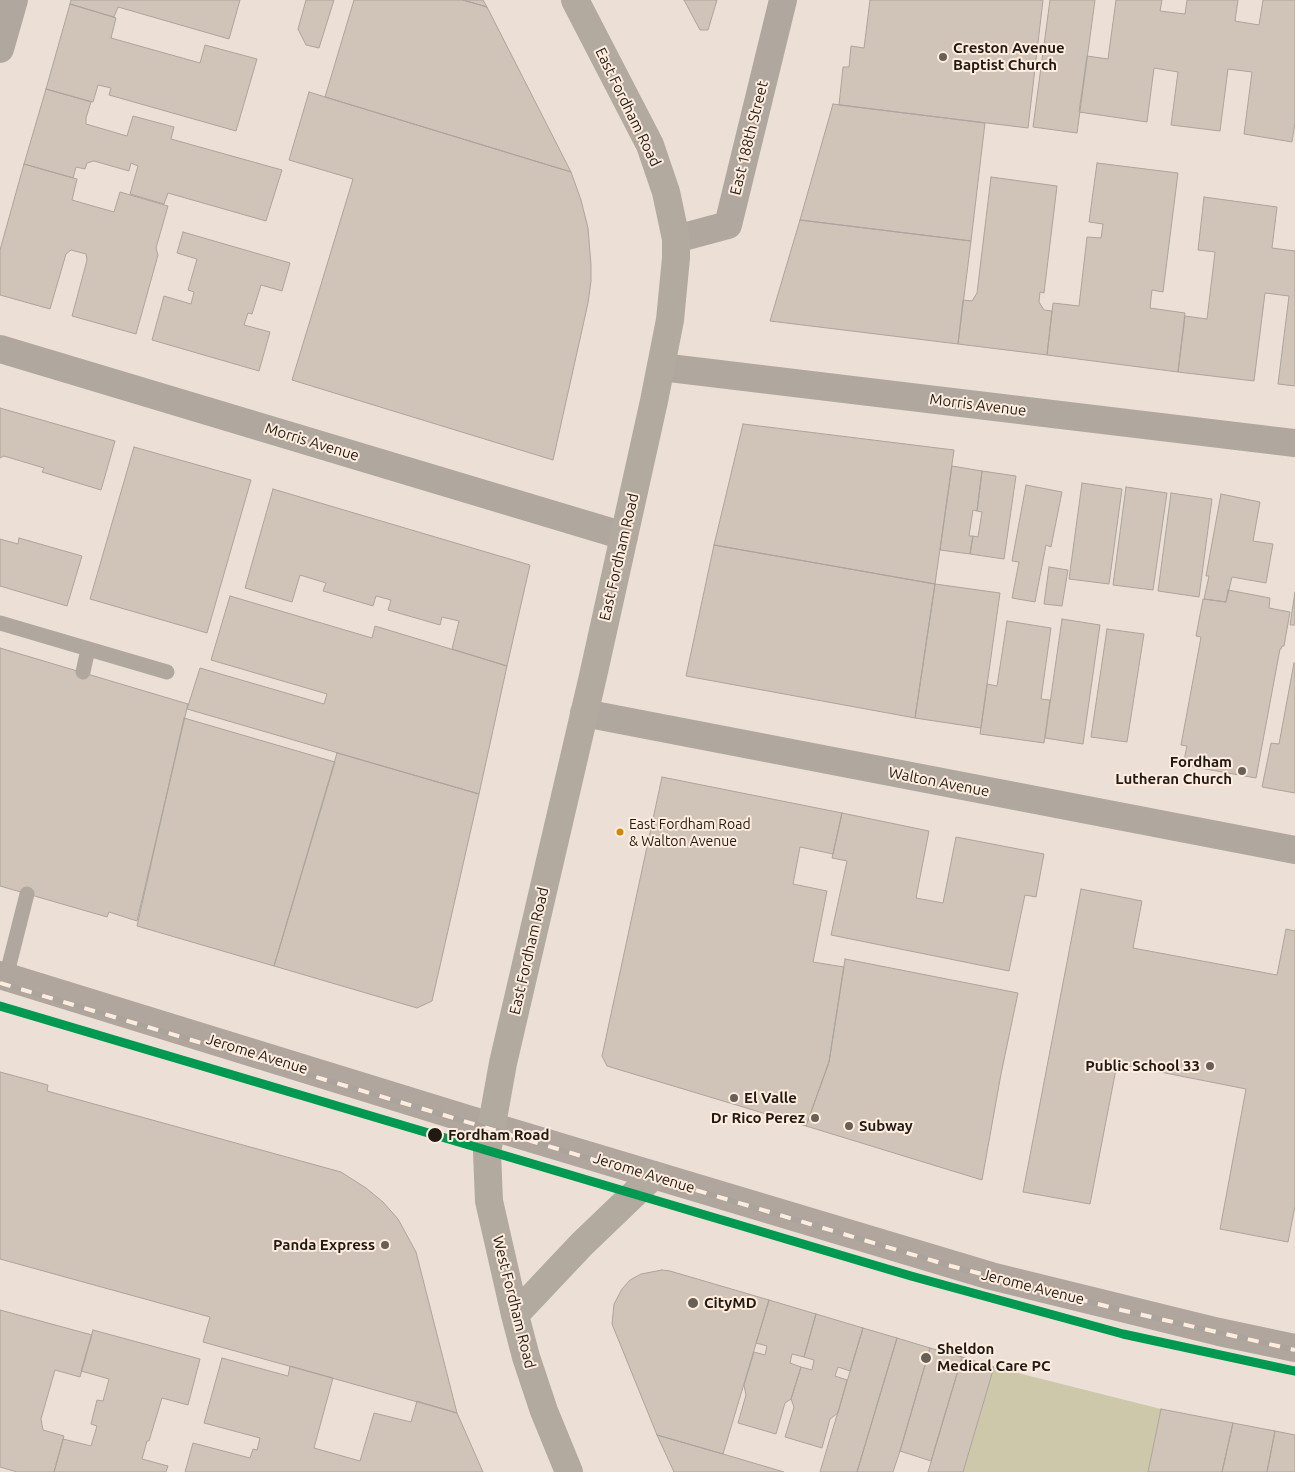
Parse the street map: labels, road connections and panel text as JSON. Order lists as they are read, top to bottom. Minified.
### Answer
{"streets":{"main road":["East Fordham Road","Jerome Avenue","West Fordham Road"],"street":["East 188th Street","Morris Avenue","Walton Avenue"]},"crossings":[["East Fordham Road","East 188th Street"],["East Fordham Road","Morris Avenue"],["East Fordham Road","Walton Avenue"],["East Fordham Road","Jerome Avenue"],["East Fordham Road","West Fordham Road"],["Jerome Avenue","West Fordham Road"]],"places":["Creston Avenue Baptist Church","Fordham Lutheran Church","East Fordham Road & Walton Avenue","Public School 33","El Valle","Dr Rico Perez","Subway","Fordham Road","Panda Express","CityMD","Sheldon Medical Care PC"]}
